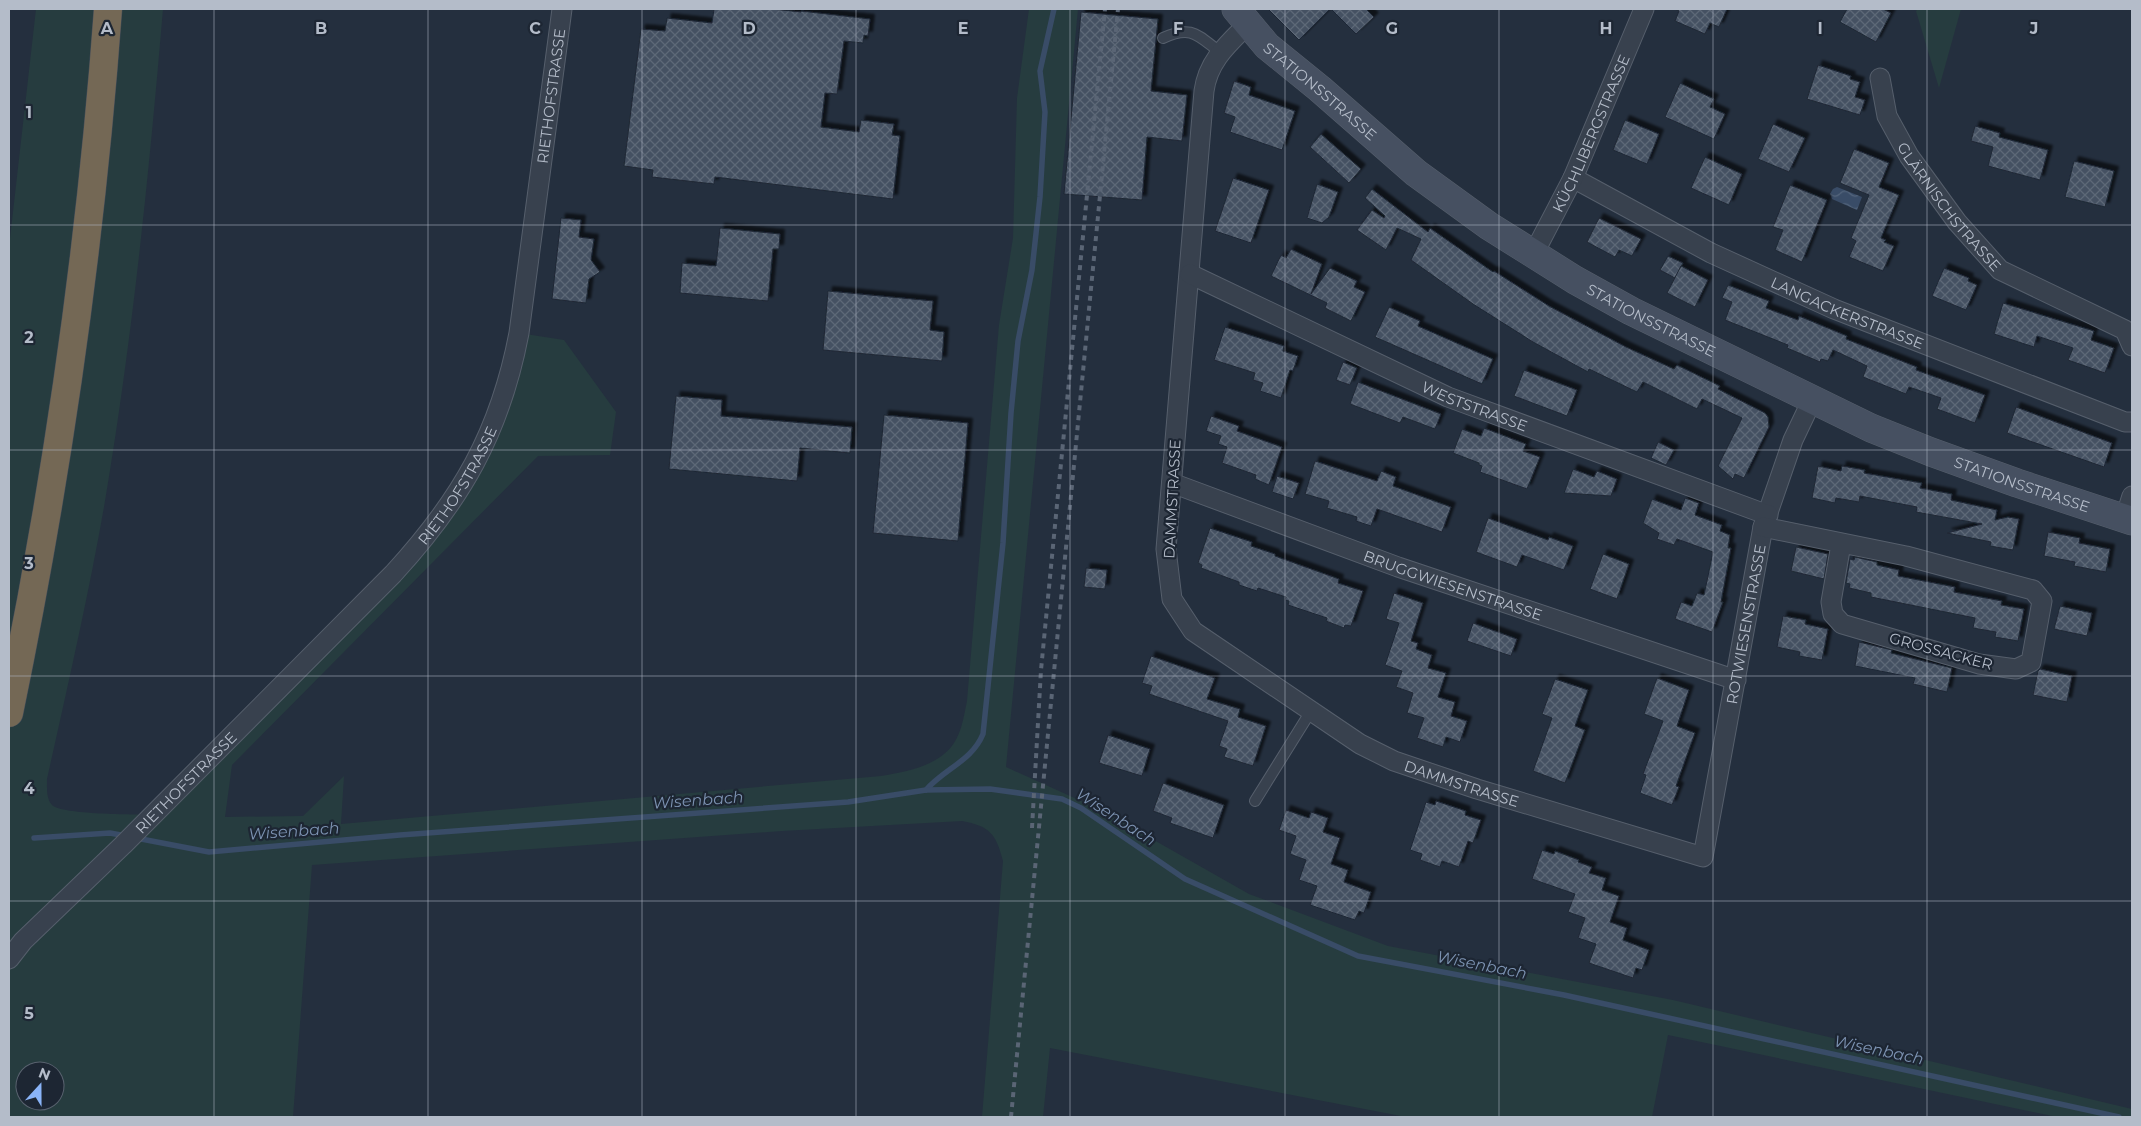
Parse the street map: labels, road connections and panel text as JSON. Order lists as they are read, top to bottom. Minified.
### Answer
{"streets":{"street":["STATIONSSTRASSE","RIETHOFSTRASSE","KÜCHLIBERGSTRASSE","GLÄRNISCHSTRASSE","LANGACKERSTRASSE","WESTSTRASSE","DAMMSTRASSE","BRUGGWIESENSTRASSE","ROTWIESENSTRASSE","GROSSACKER"]},"crossings":[["STATIONSSTRASSE","KÜCHLIBERGSTRASSE"],["STATIONSSTRASSE","DAMMSTRASSE"],["STATIONSSTRASSE","ROTWIESENSTRASSE"],["KÜCHLIBERGSTRASSE","LANGACKERSTRASSE"],["WESTSTRASSE","DAMMSTRASSE"],["WESTSTRASSE","ROTWIESENSTRASSE"],["WESTSTRASSE","GROSSACKER"],["DAMMSTRASSE","BRUGGWIESENSTRASSE"],["DAMMSTRASSE","ROTWIESENSTRASSE"],["BRUGGWIESENSTRASSE","ROTWIESENSTRASSE"],["ROTWIESENSTRASSE","GROSSACKER"]],"water":["Wisenbach"],"north":"top","grid":{"columns":["A","B","C","D","E","F","G","H","I","J"],"rows":["1","2","3","4","5"]}}
